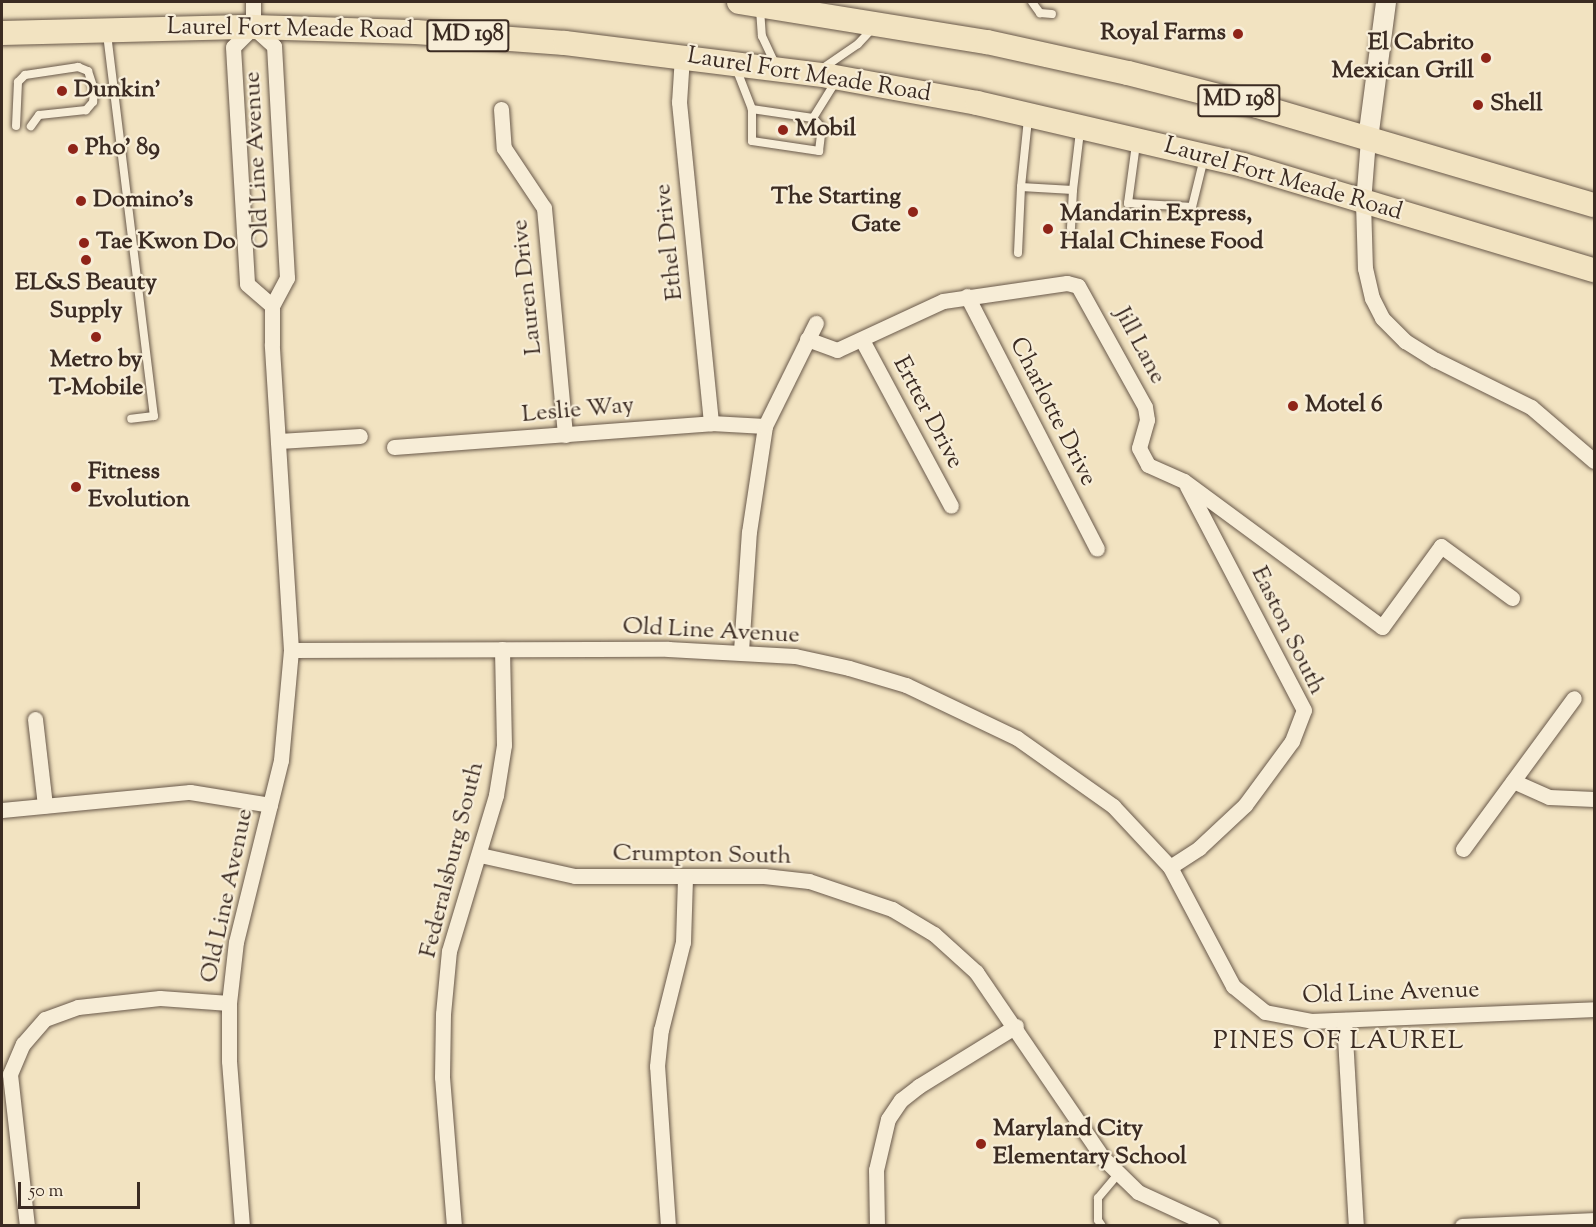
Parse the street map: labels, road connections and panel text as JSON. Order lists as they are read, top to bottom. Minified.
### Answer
{"streets":{"main road":["Laurel Fort Meade Road","MD 198"],"street":["Old Line Avenue","Ethel Drive","Lauren Drive","Jill Lane","Leslie Way","Charlotte Drive","Ertter Drive","Easton South","Crumpton South","Federalsburg South"]},"crossings":[["Laurel Fort Meade Road","Old Line Avenue"],["Laurel Fort Meade Road","Ethel Drive"],["Old Line Avenue","Easton South"],["Old Line Avenue","Federalsburg South"],["Ethel Drive","Leslie Way"],["Lauren Drive","Leslie Way"],["Jill Lane","Charlotte Drive"],["Jill Lane","Ertter Drive"],["Jill Lane","Easton South"],["Crumpton South","Federalsburg South"]],"districts":["PINES OF LAUREL"],"places":["Royal Farms","El Cabrito Mexican Grill","Dunkin'","Shell","Mobil","Pho' 89","Domino's","The Starting Gate","Mandarin Express, Halal Chinese Food","Tae Kwon Do","EL&S Beauty Supply","Metro by T-Mobile","Motel 6","Fitness Evolution","Maryland City Elementary School"],"scale_bar":"50 m"}
